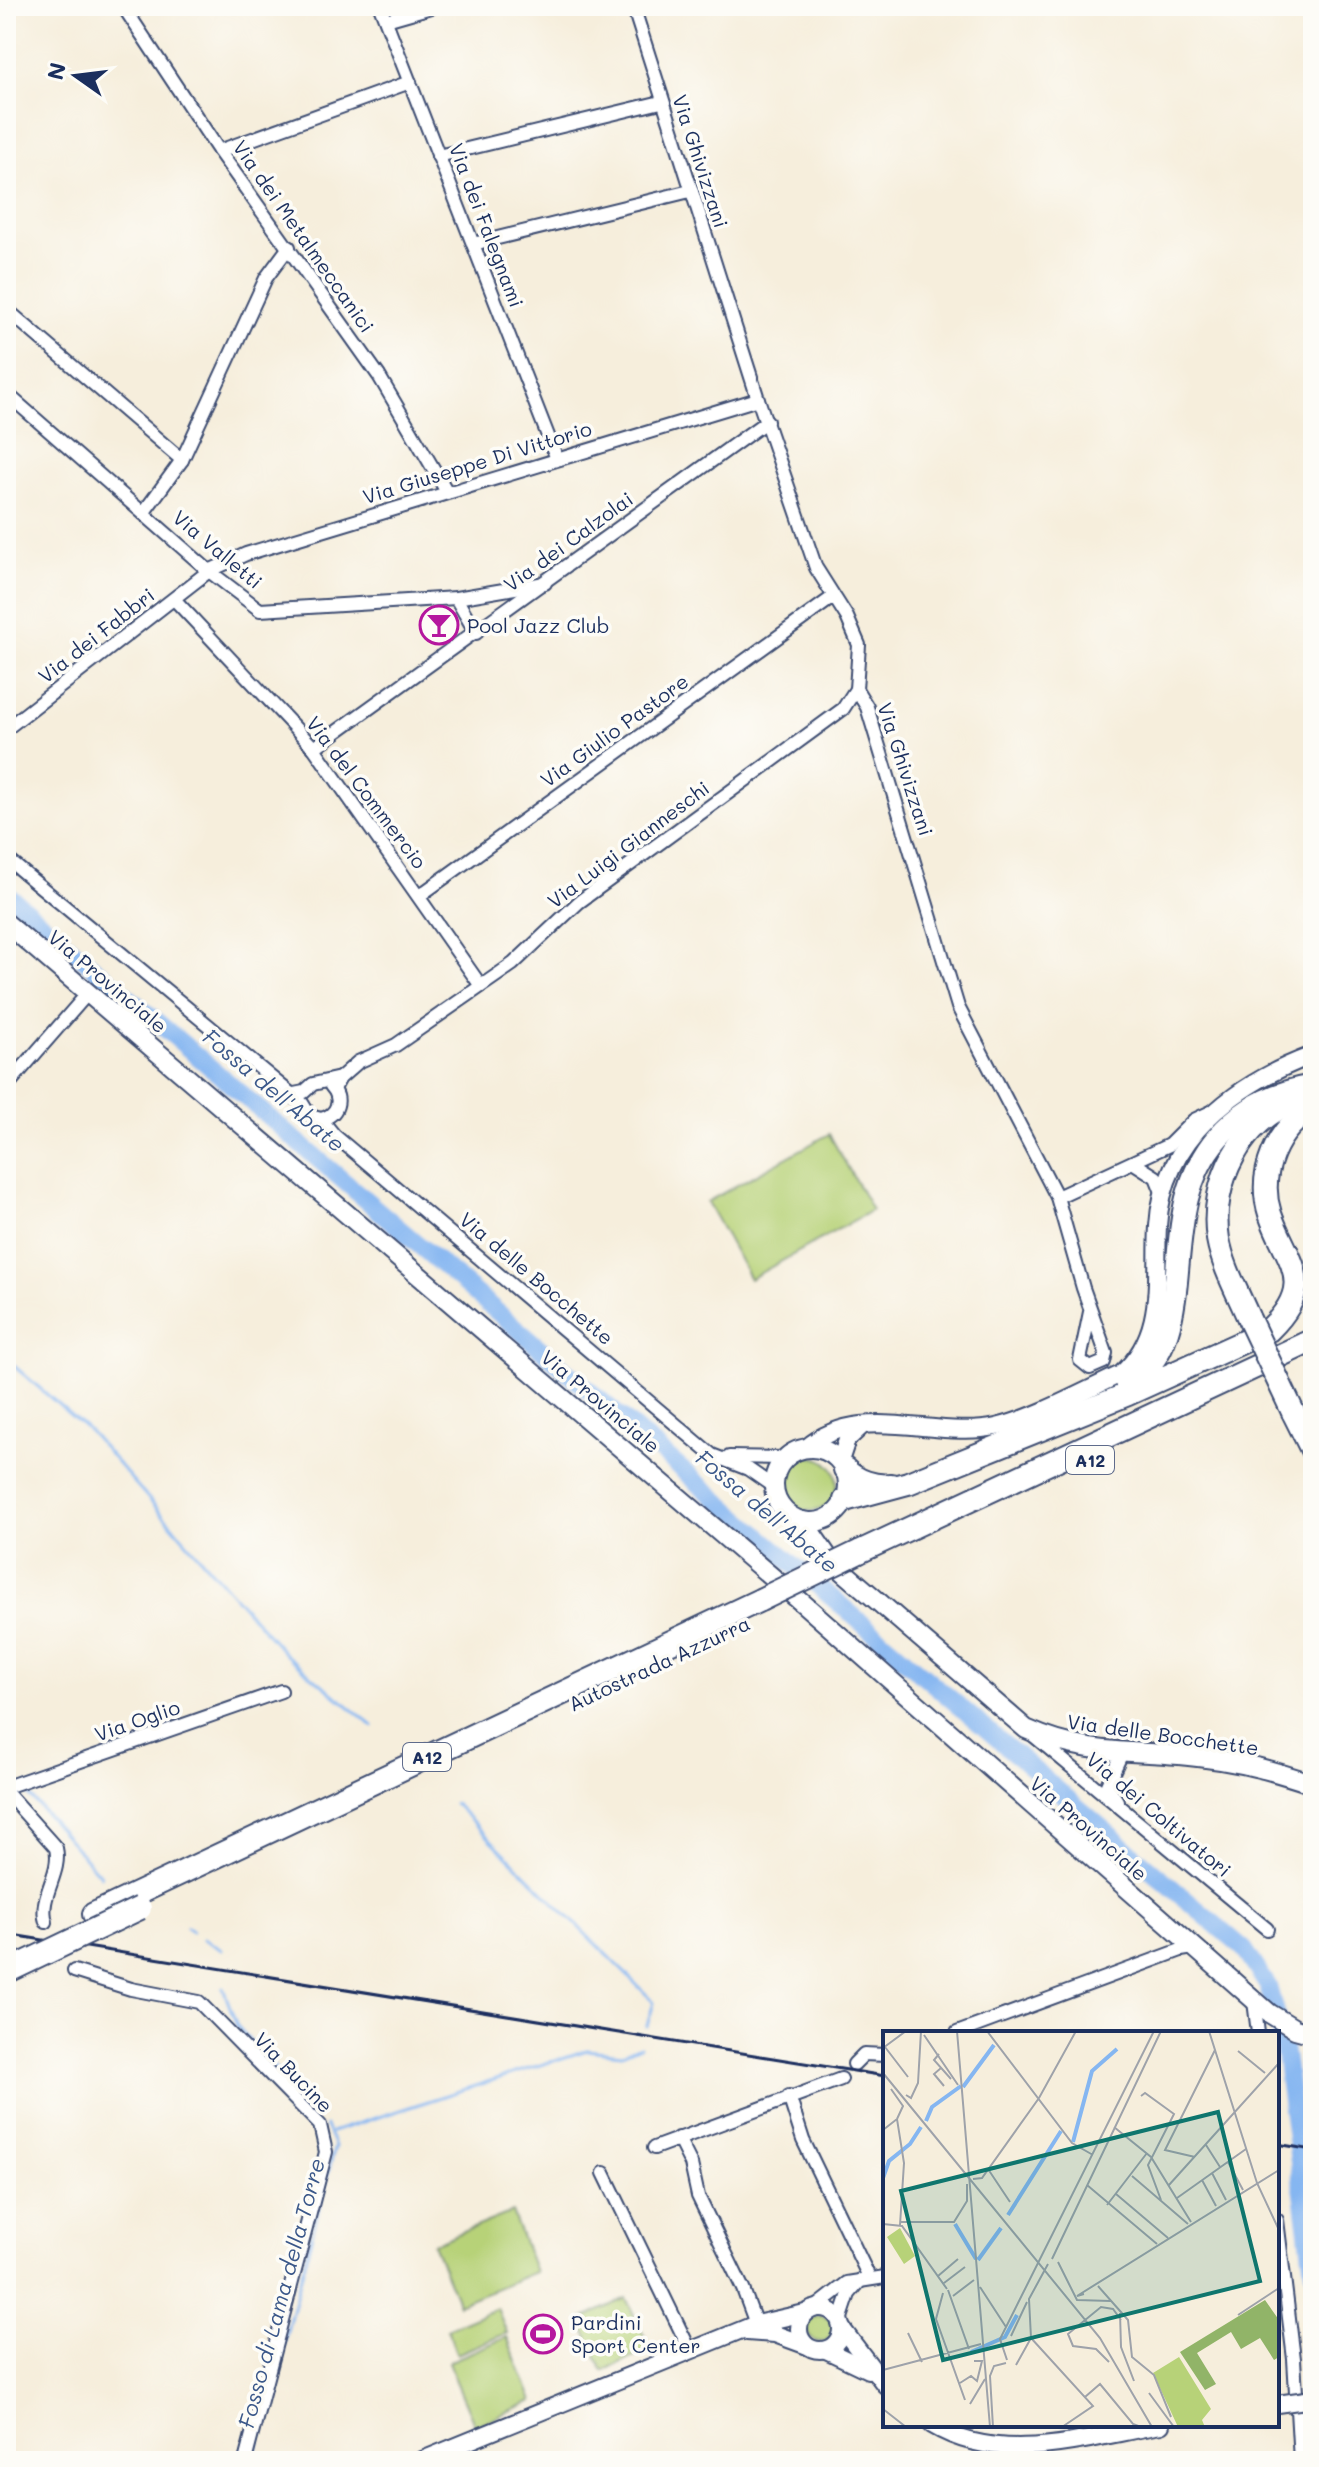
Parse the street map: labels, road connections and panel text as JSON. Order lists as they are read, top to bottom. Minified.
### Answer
{"streets":{"highway":["A12","Autostrada Azzurra"],"main road":["Via Provinciale","Via delle Bocchette"],"street":["Via Ghivizzani","Via dei Falegnami","Via dei Metalmeccanici","Via Giuseppe Di Vittorio","Via dei Calzolai","Via Valletti","Via dei Fabbri","Via Giulio Pastore","Via del Commercio","Via Luigi Gianneschi","Via Oglio","Via dei Coltivatori","Via Bucine"]},"crossings":[["Via Ghivizzani","Via Giuseppe Di Vittorio"],["Via Ghivizzani","Via dei Calzolai"],["Via Ghivizzani","Via Giulio Pastore"],["Via Ghivizzani","Via Luigi Gianneschi"],["Via dei Falegnami","Via Giuseppe Di Vittorio"],["Via dei Metalmeccanici","Via Giuseppe Di Vittorio"],["Via Giuseppe Di Vittorio","Via Valletti"],["Via Giuseppe Di Vittorio","Via dei Fabbri"],["Via dei Calzolai","Via Valletti"],["Via dei Calzolai","Via del Commercio"],["Via Valletti","Via dei Fabbri"],["Via dei Fabbri","Via del Commercio"],["Via Giulio Pastore","Via del Commercio"],["Via del Commercio","Via Luigi Gianneschi"],["Via Luigi Gianneschi","Via delle Bocchette"],["Via delle Bocchette","Via dei Coltivatori"]],"water":["Fossa dell'Abate","Fosso di Lama della Torre"],"places":{"bar":["Pool Jazz Club"],"sports":["Pardini Sport Center"]},"north":"left"}
